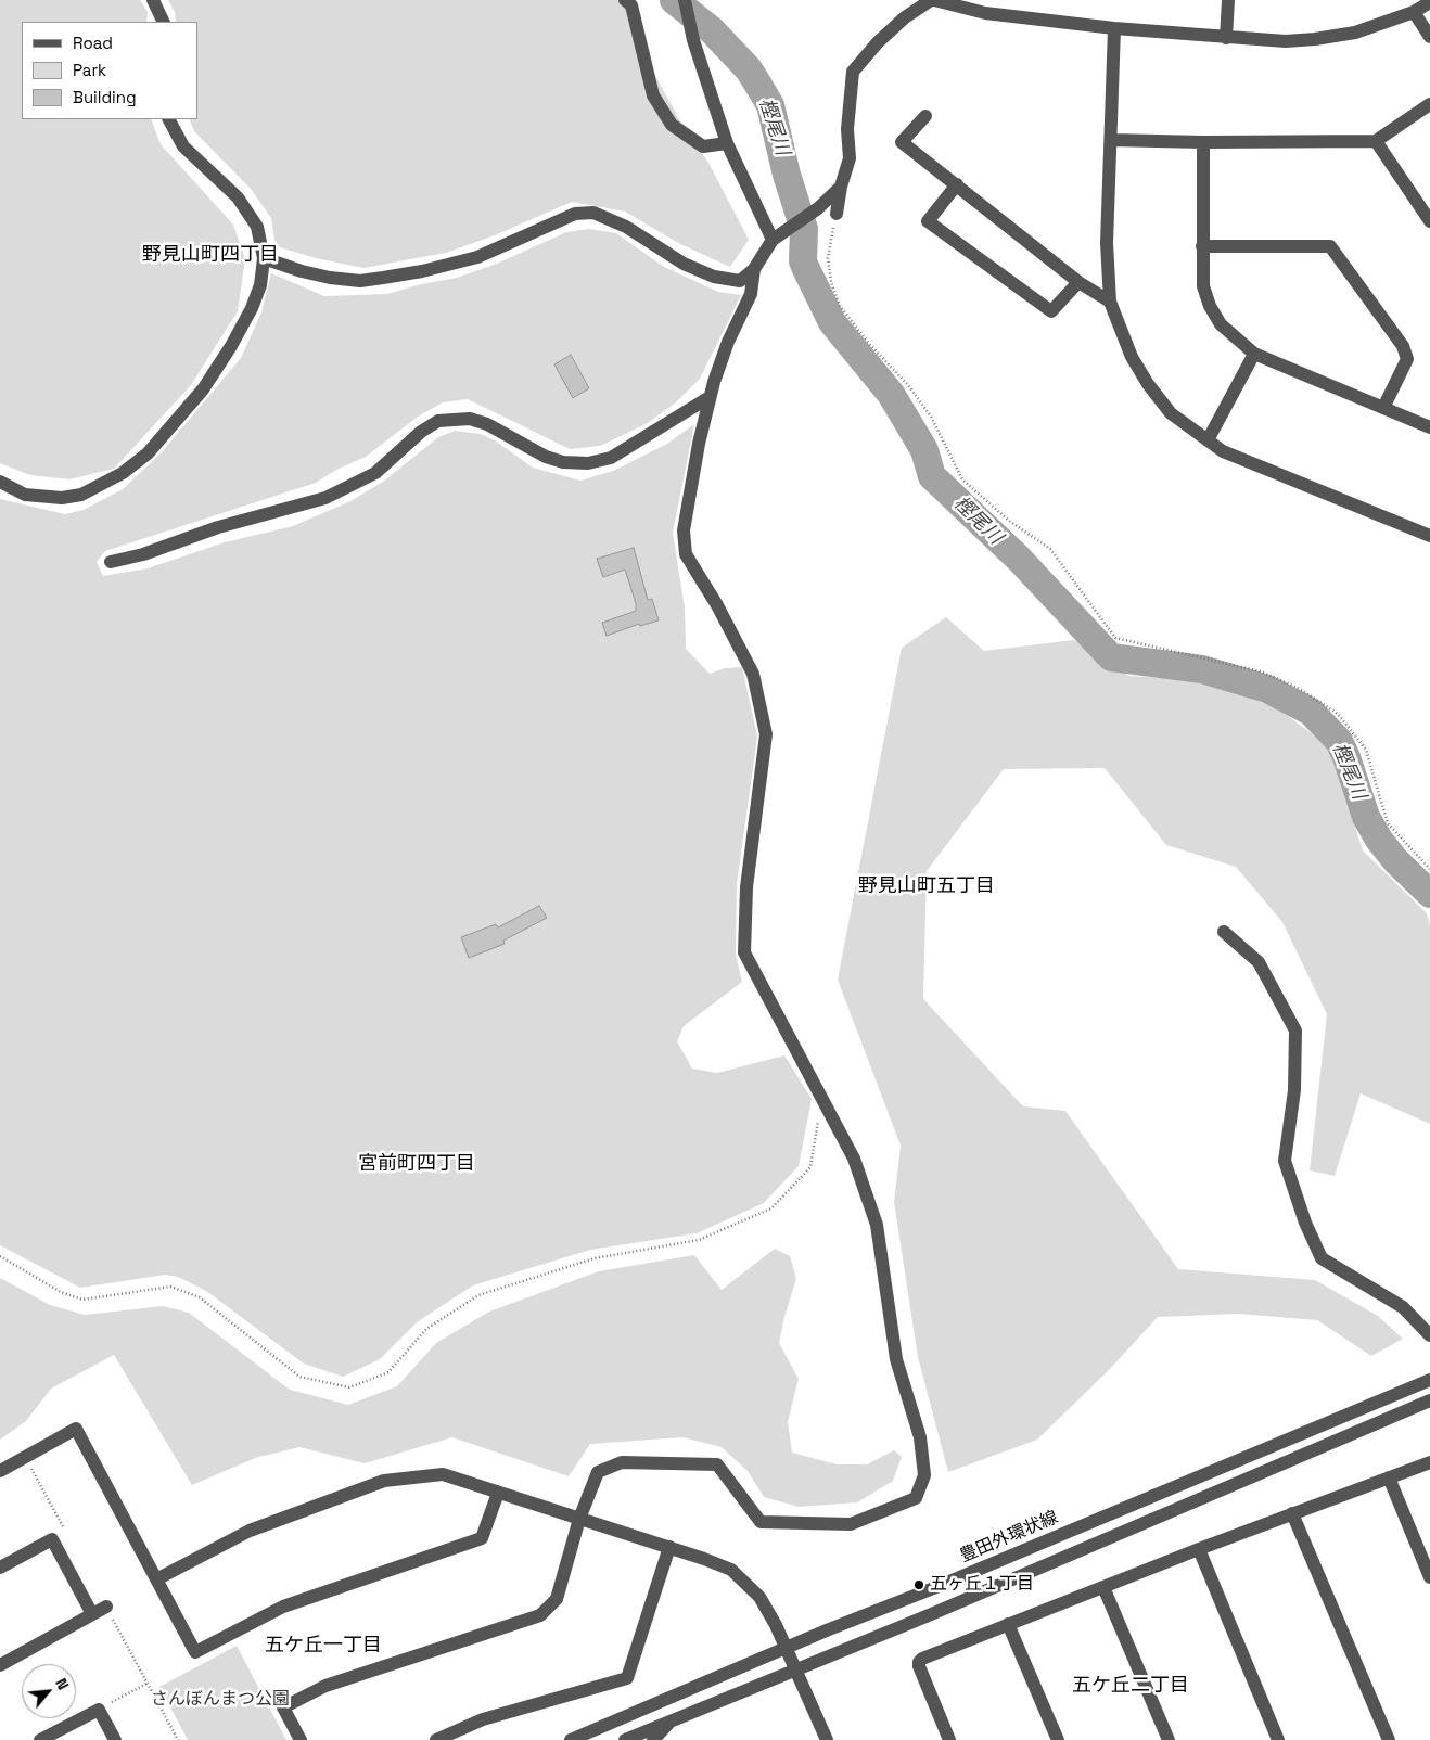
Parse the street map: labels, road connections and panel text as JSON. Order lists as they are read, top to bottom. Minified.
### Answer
{"streets":{"street":["豊田外環状線"]},"districts":["野見山町四丁目","野見山町五丁目","宮前町四丁目","五ケ丘一丁目","五ケ丘二丁目"],"water":["樫尾川"],"parks":["さんぼんまつ公園"],"places":["五ヶ丘１丁目"],"legend":["Road","Park","Building"],"north":"top right"}
